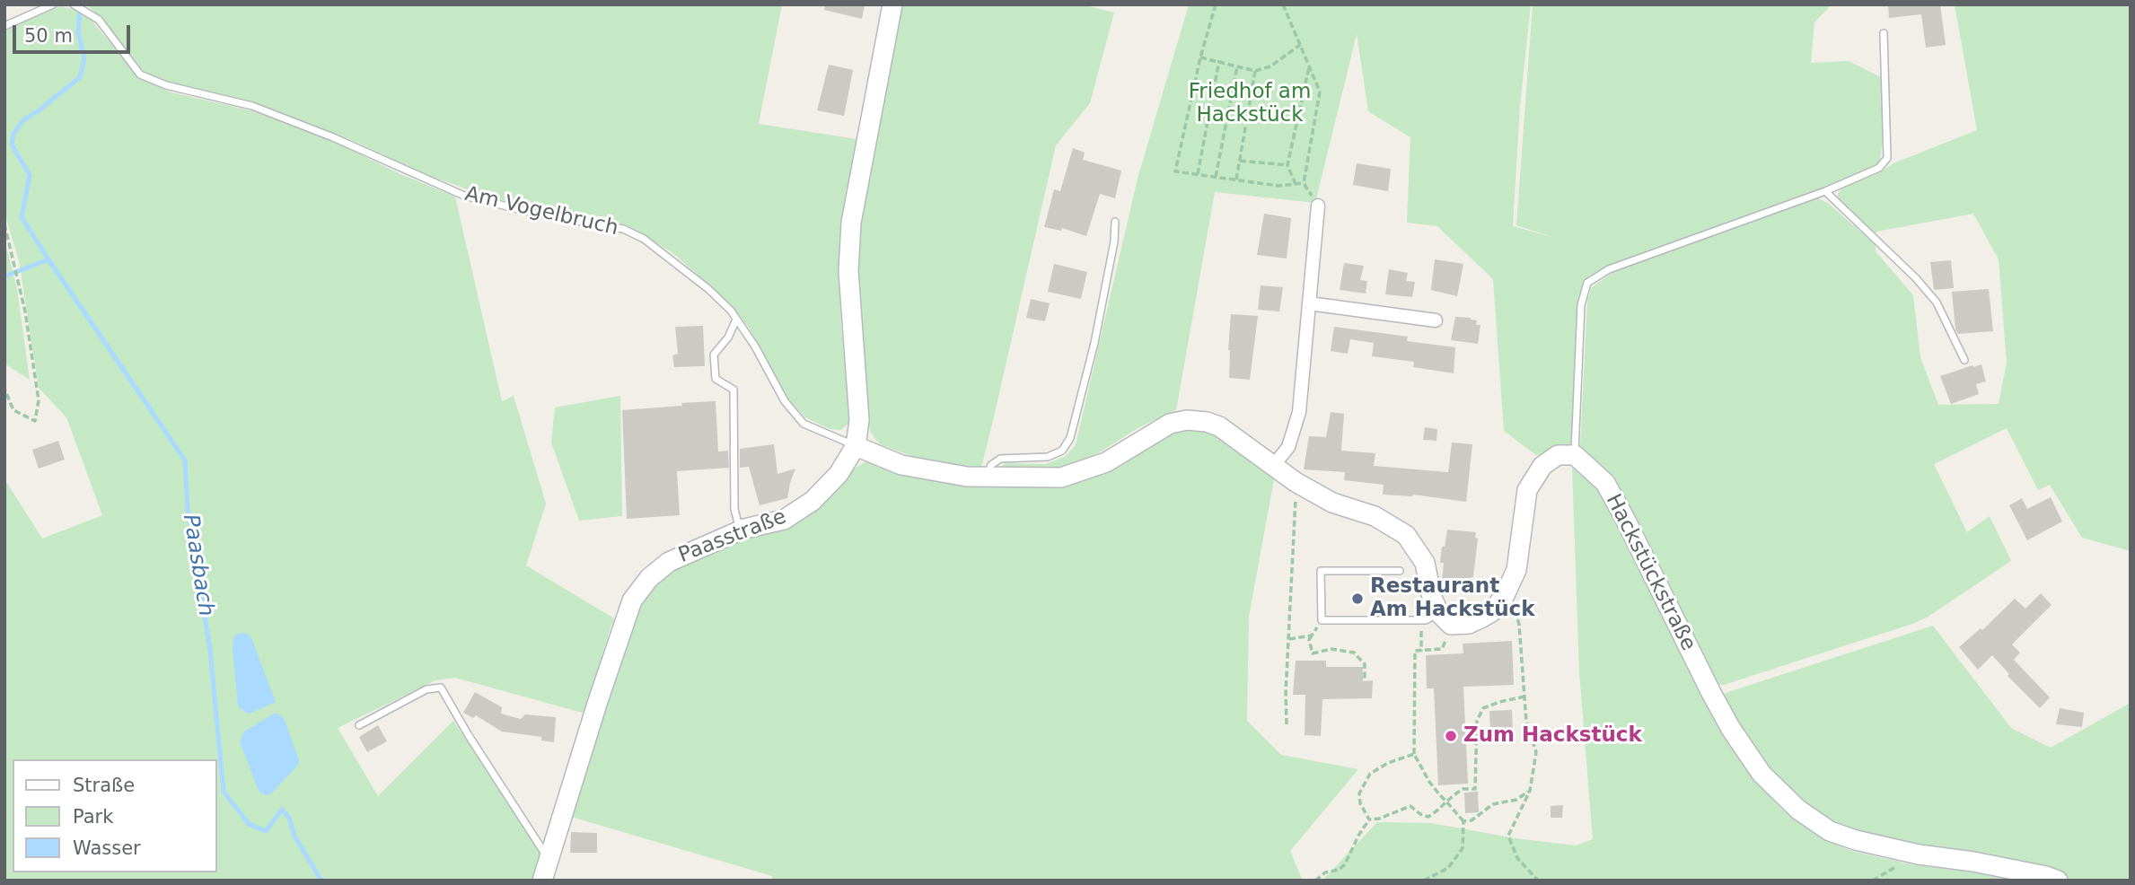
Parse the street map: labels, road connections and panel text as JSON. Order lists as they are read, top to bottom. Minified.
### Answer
{"streets":{"street":["Paasstraße","Hackstückstraße"],"lane":["Am Vogelbruch"]},"crossings":[["Am Vogelbruch","Paasstraße"]],"water":["Paasbach"],"parks":["Friedhof am Hackstück"],"places":["Restaurant Am Hackstück","Zum Hackstück"],"legend":["Straße","Park","Wasser"],"scale_bar":"50 m"}
